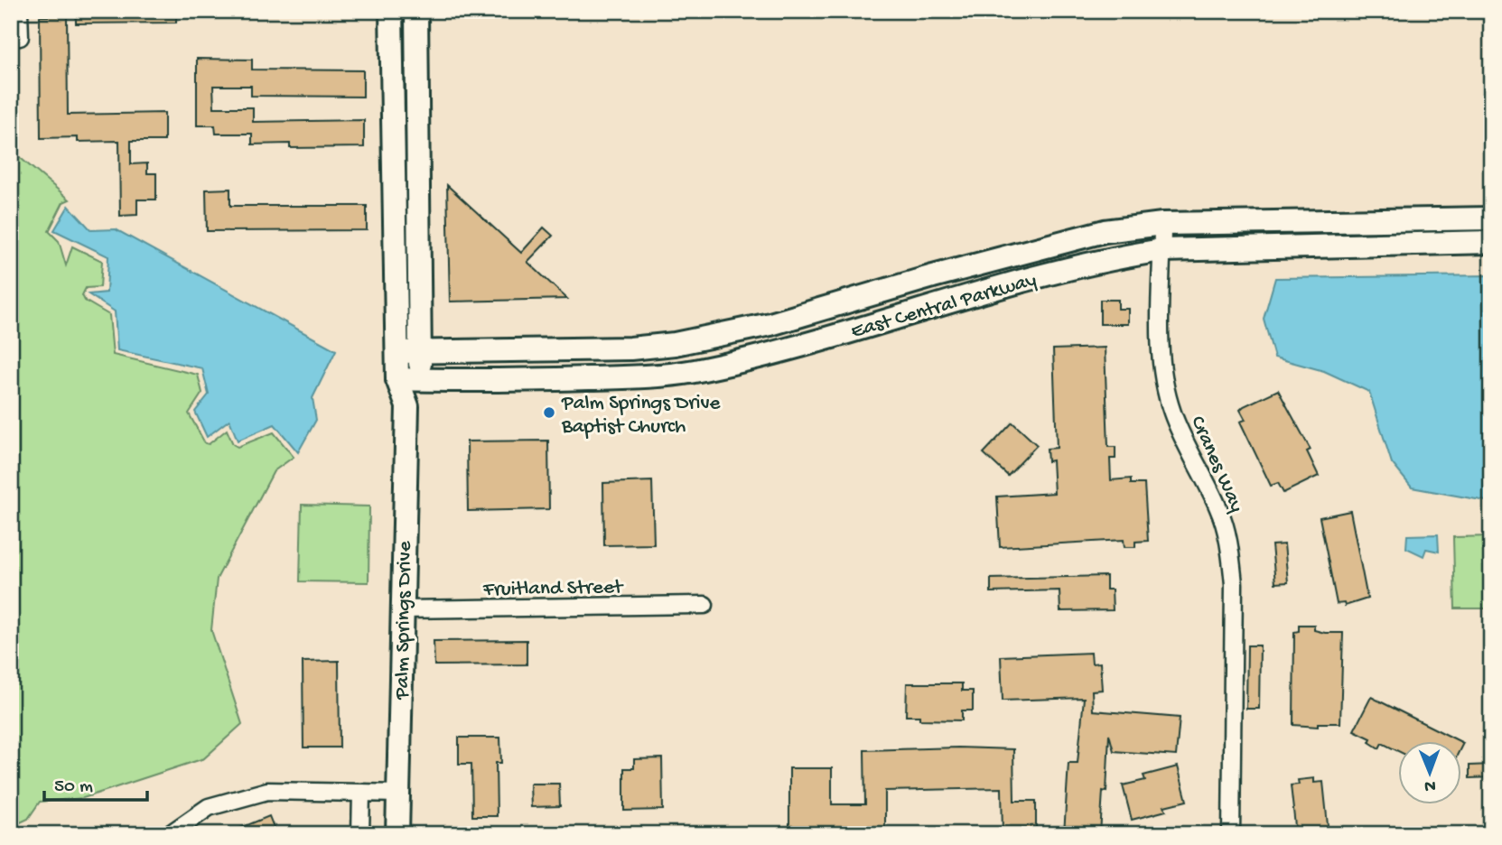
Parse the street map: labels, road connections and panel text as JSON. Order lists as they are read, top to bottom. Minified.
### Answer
{"streets":{"main road":["East Central Parkway","Palm Springs Drive"],"street":["Cranes Way","Fruitland Street"]},"crossings":[["East Central Parkway","Cranes Way"],["East Central Parkway","Palm Springs Drive"],["Fruitland Street","Palm Springs Drive"]],"places":["Palm Springs Drive Baptist Church"],"scale_bar":"50 m","north":"bottom"}
